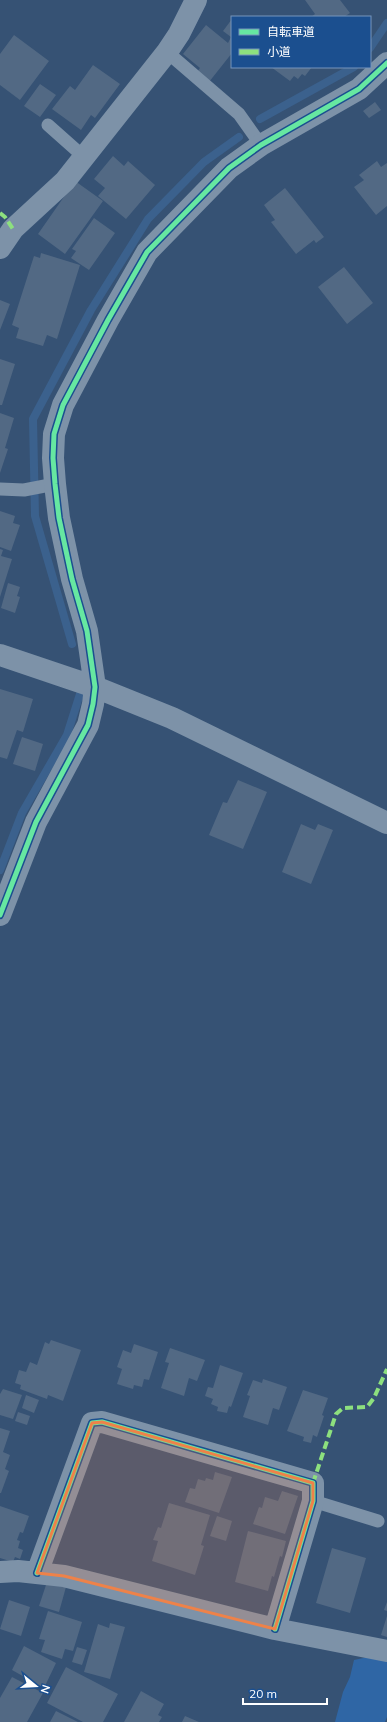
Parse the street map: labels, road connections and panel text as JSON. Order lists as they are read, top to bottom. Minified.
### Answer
{"legend":["自転車道","小道"],"scale_bar":"20 m","north":"right"}
